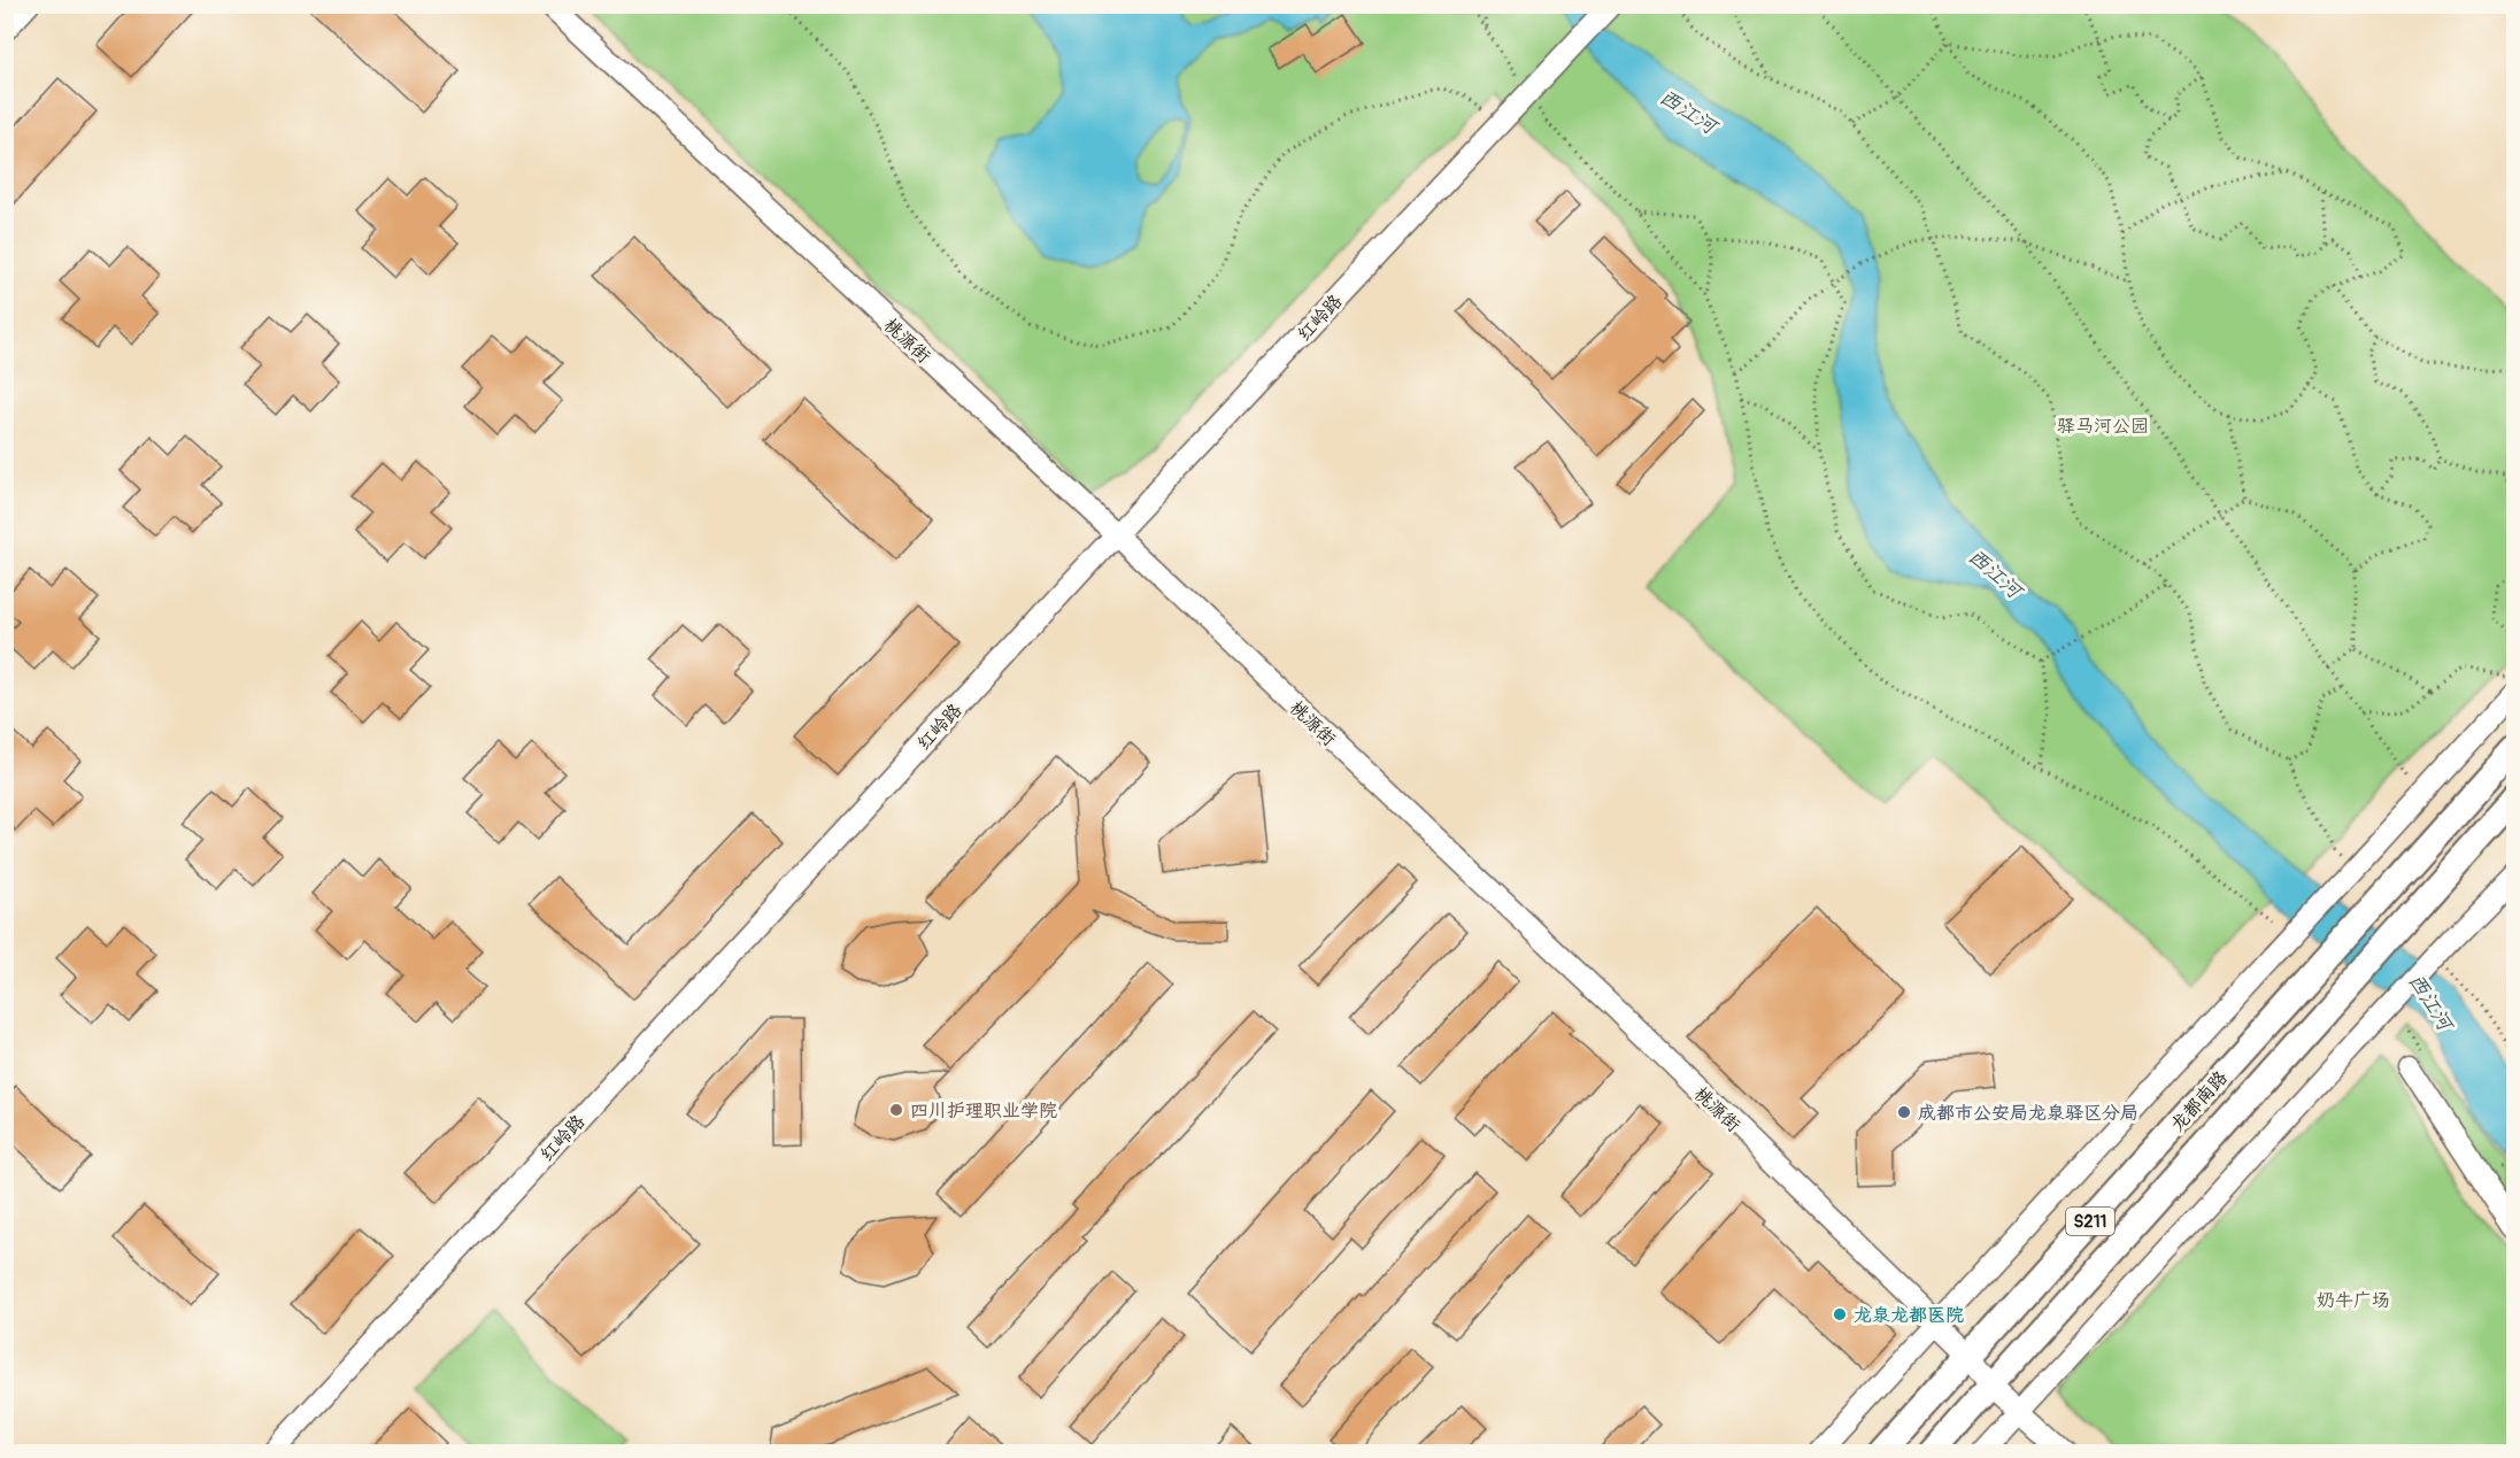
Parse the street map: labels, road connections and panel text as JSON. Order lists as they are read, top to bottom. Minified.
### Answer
{"streets":{"main road":["龙都南路","S211"],"street":["红岭路","桃源街"]},"crossings":[["红岭路","桃源街"],["桃源街","龙都南路"]],"water":["西江河"],"parks":["驿马河公园","奶牛广场"],"places":["四川护理职业学院","成都市公安局龙泉驿区分局","龙泉龙都医院"]}
